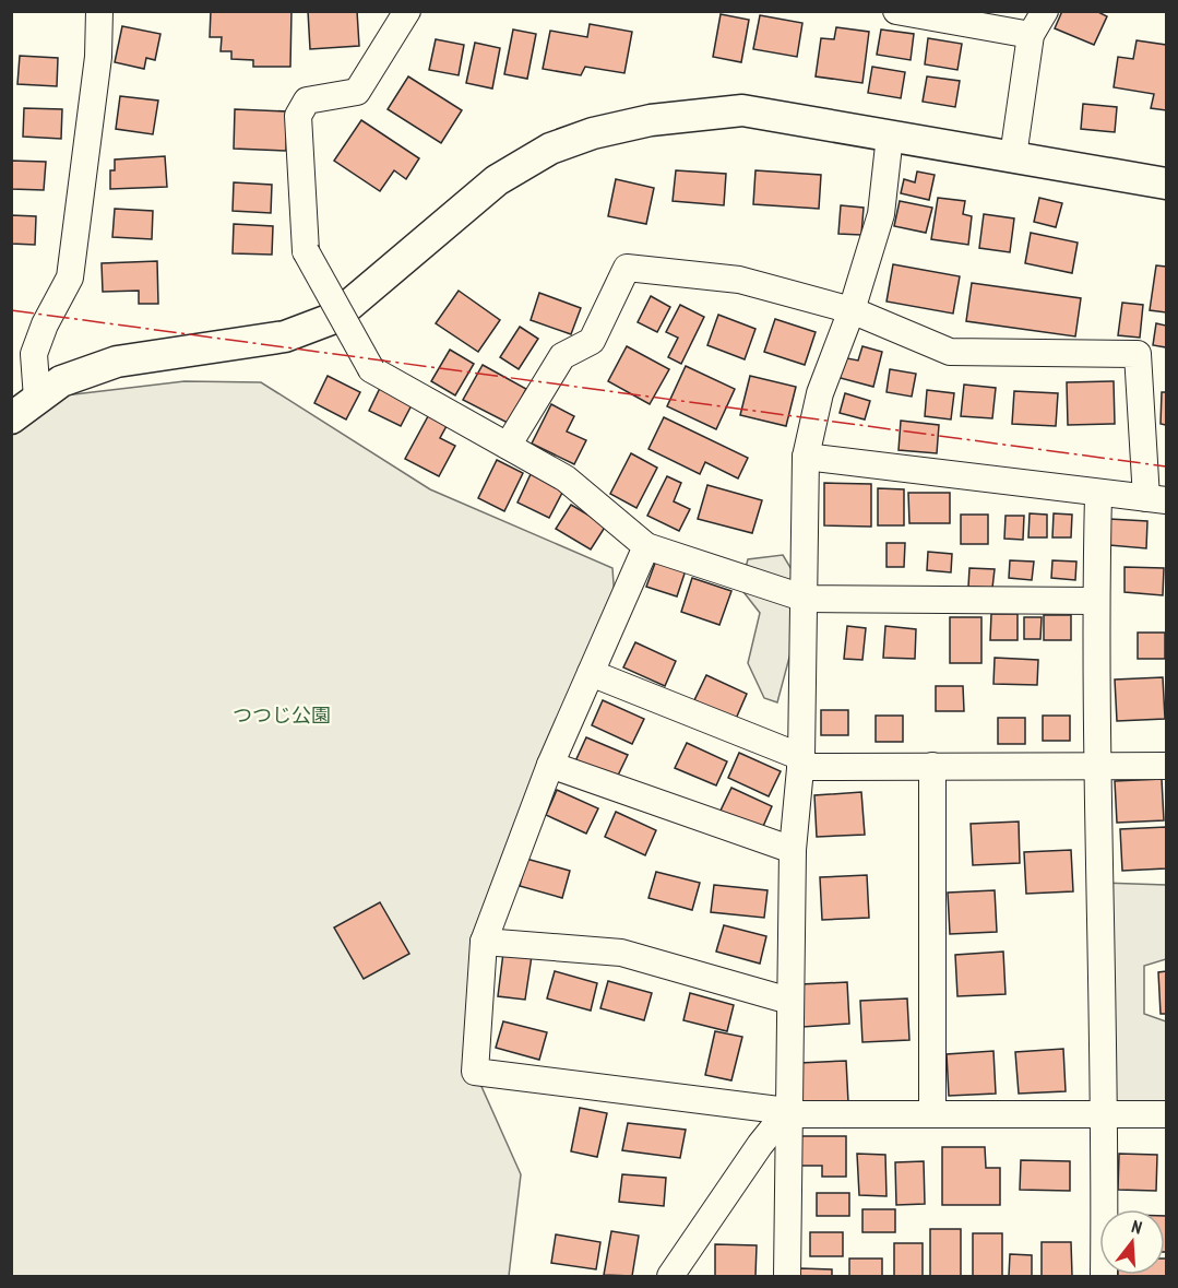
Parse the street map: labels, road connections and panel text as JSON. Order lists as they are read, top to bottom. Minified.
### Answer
{"parks":["つつじ公園"],"north":"top"}
